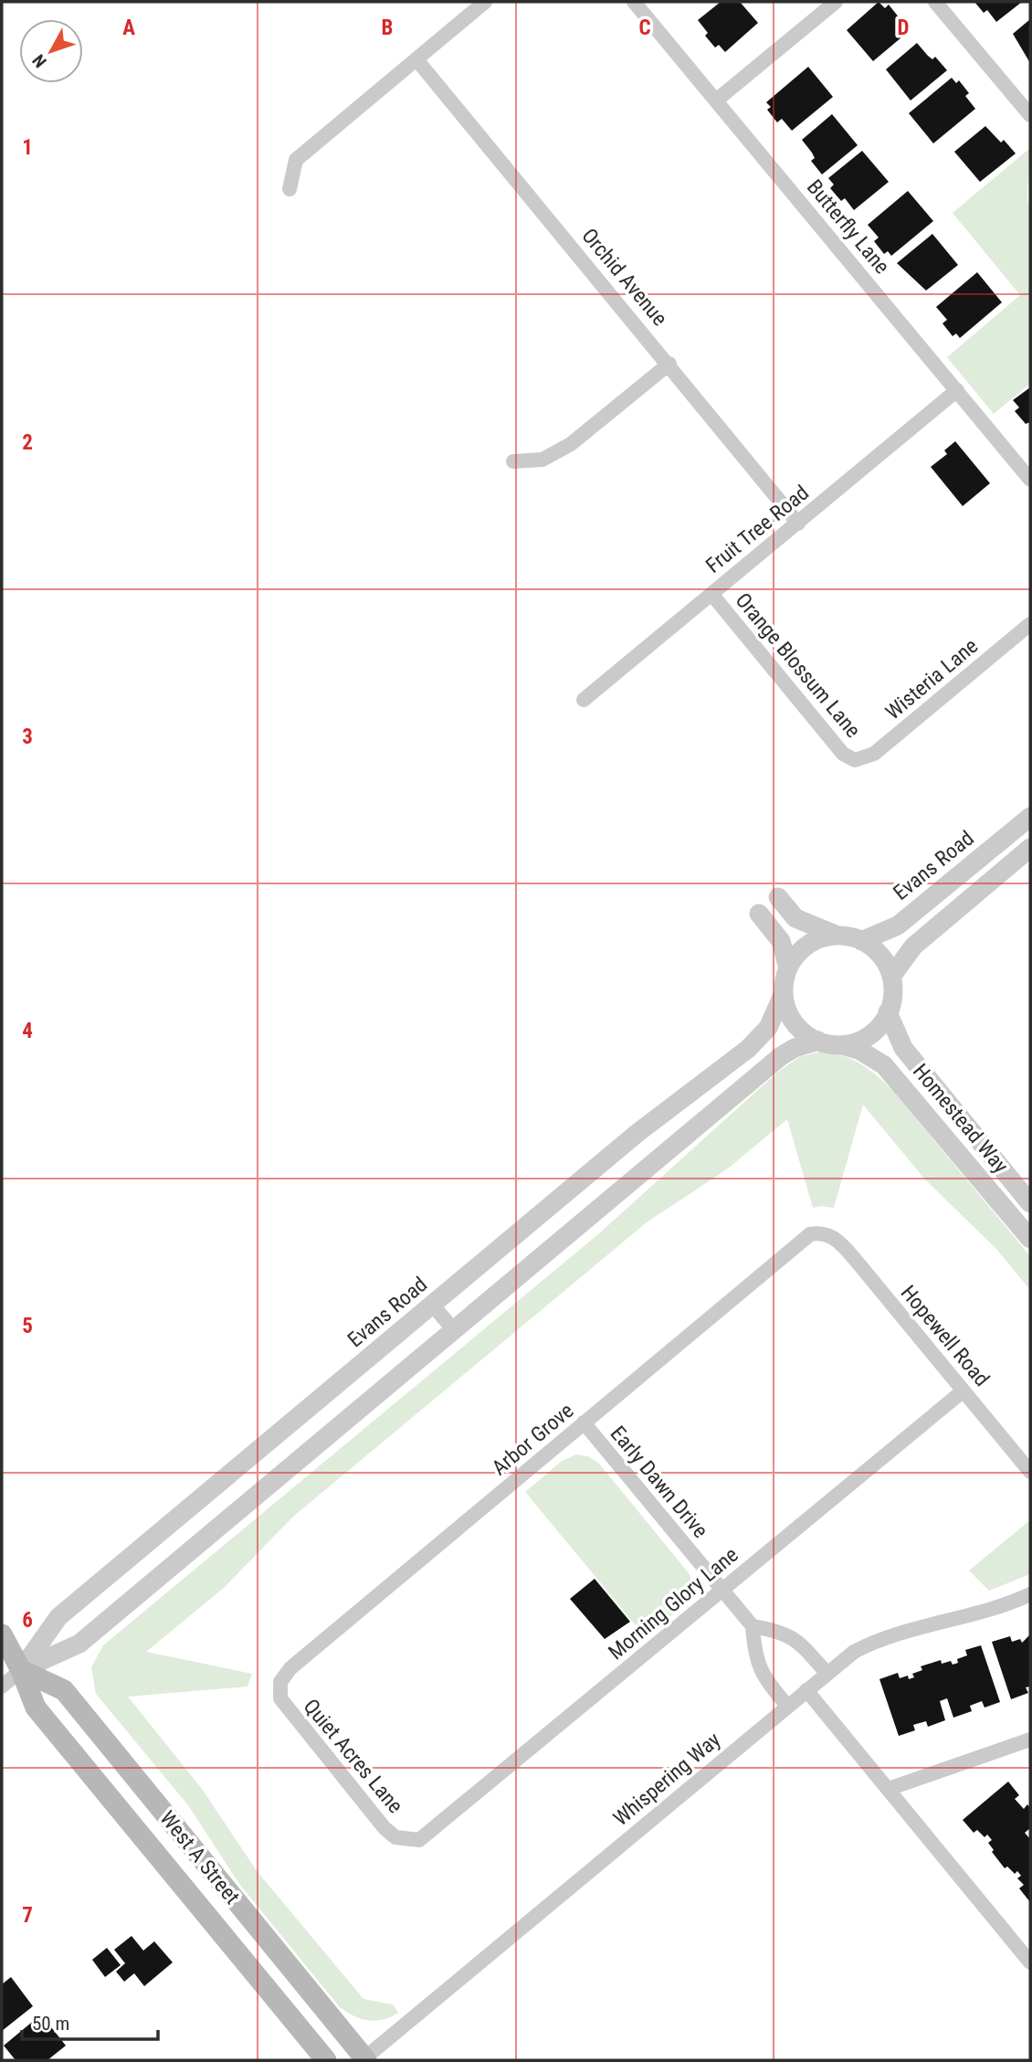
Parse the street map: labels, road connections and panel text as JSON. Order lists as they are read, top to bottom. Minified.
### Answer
{"streets":{"main road":["West A Street"],"street":["Butterfly Lane","Orchid Avenue","Fruit Tree Road","Orange Blossum Lane","Wisteria Lane","Evans Road","Homestead Way","Hopewell Road","Arbor Grove","Early Dawn Drive","Morning Glory Lane","Quiet Acres Lane","Whispering Way"]},"crossings":[["Butterfly Lane","Fruit Tree Road"],["Orchid Avenue","Fruit Tree Road"],["Fruit Tree Road","Orange Blossum Lane"],["Orange Blossum Lane","Wisteria Lane"],["Evans Road","Homestead Way"],["Evans Road","West A Street"],["Hopewell Road","Arbor Grove"],["Hopewell Road","Morning Glory Lane"],["Arbor Grove","Early Dawn Drive"],["Arbor Grove","Quiet Acres Lane"],["Early Dawn Drive","Morning Glory Lane"],["Morning Glory Lane","Quiet Acres Lane"],["Whispering Way","West A Street"]],"scale_bar":"50 m","north":"bottom left","grid":{"columns":["A","B","C","D"],"rows":["1","2","3","4","5","6","7"]}}
